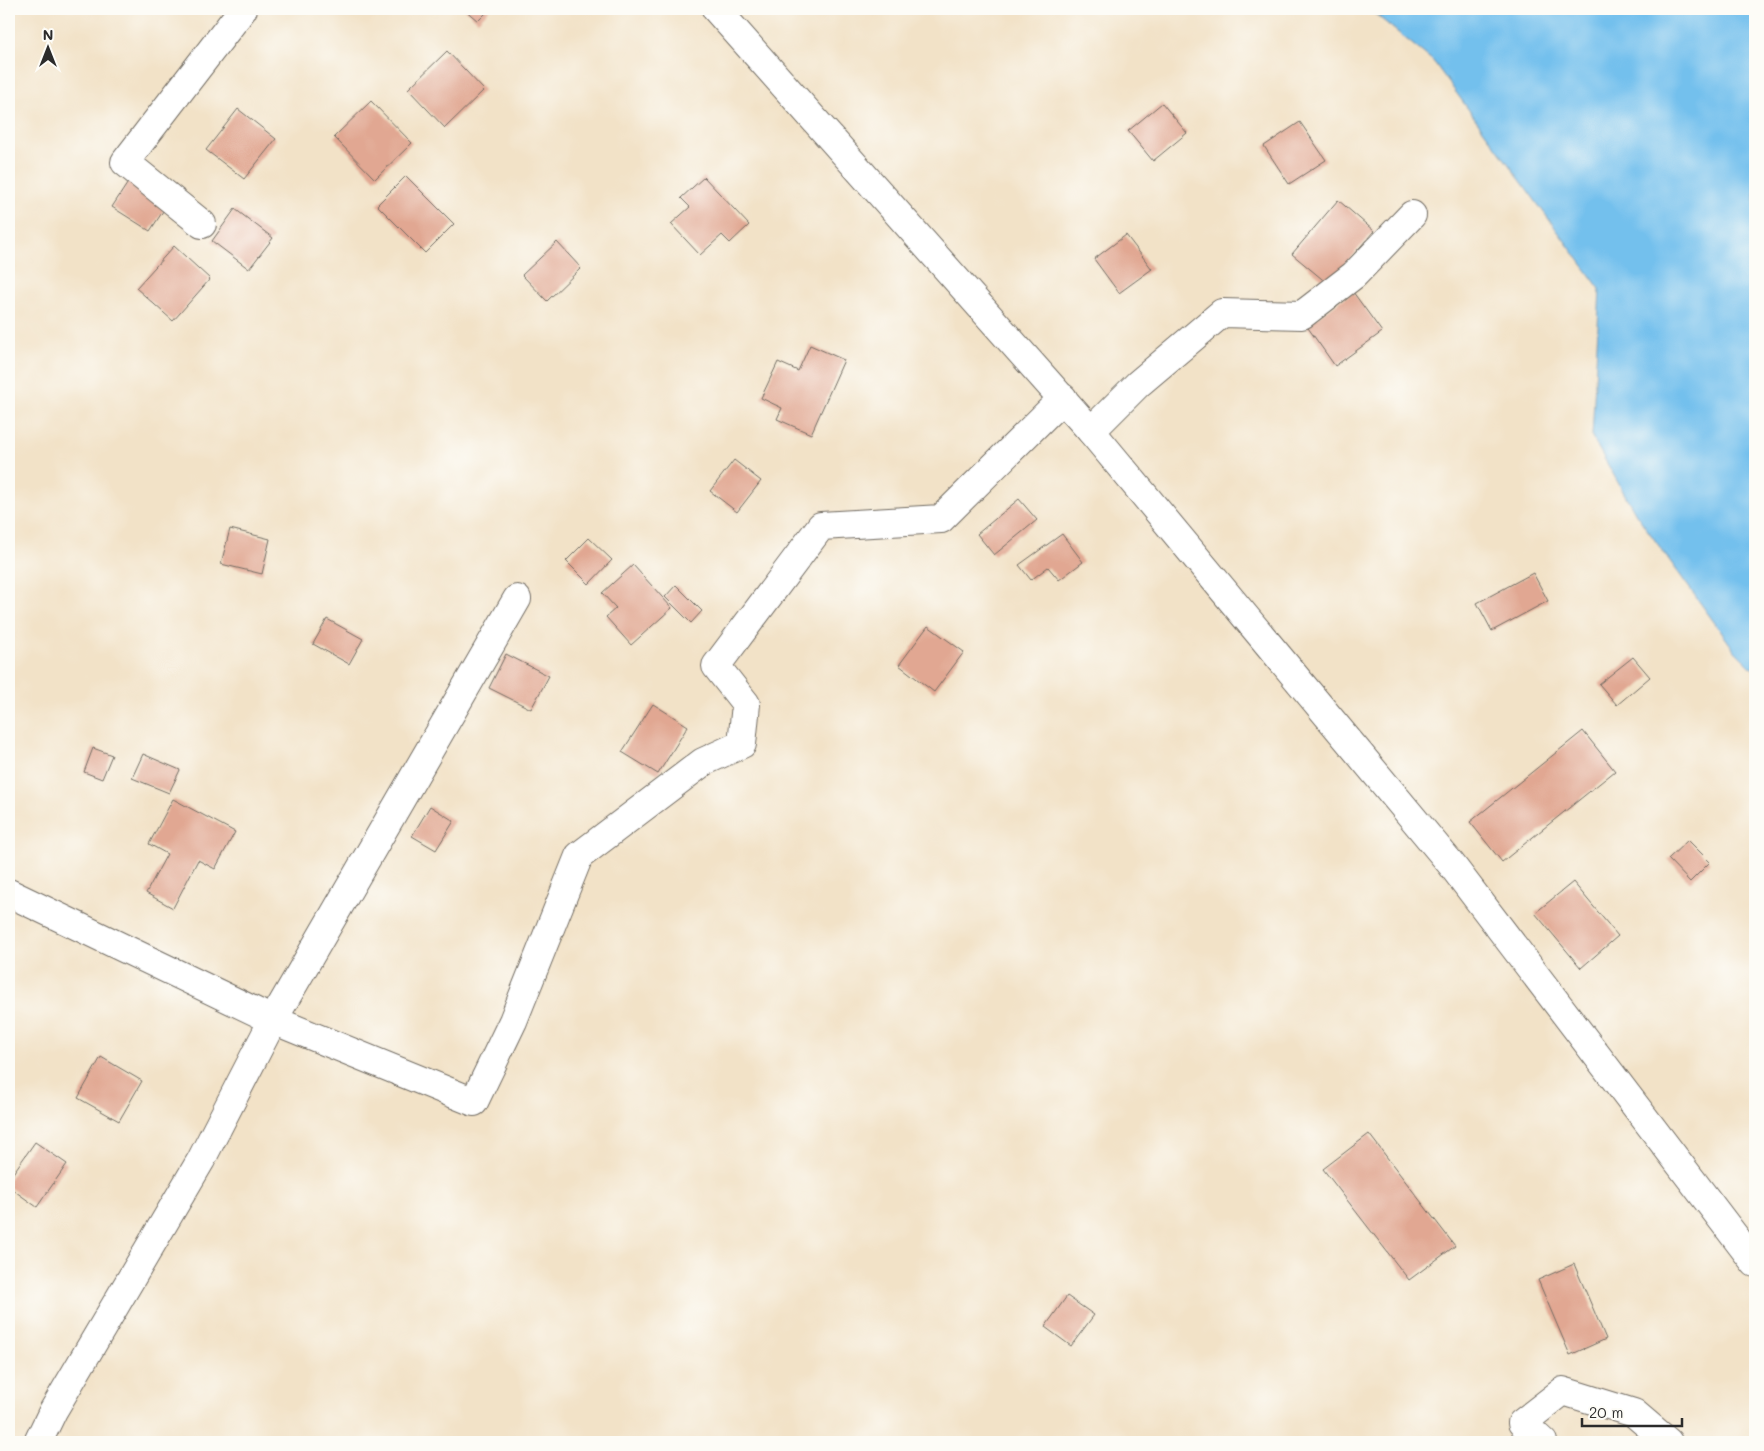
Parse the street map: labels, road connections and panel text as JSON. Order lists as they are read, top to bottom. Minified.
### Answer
{"scale_bar":"20 m","north":"top"}
